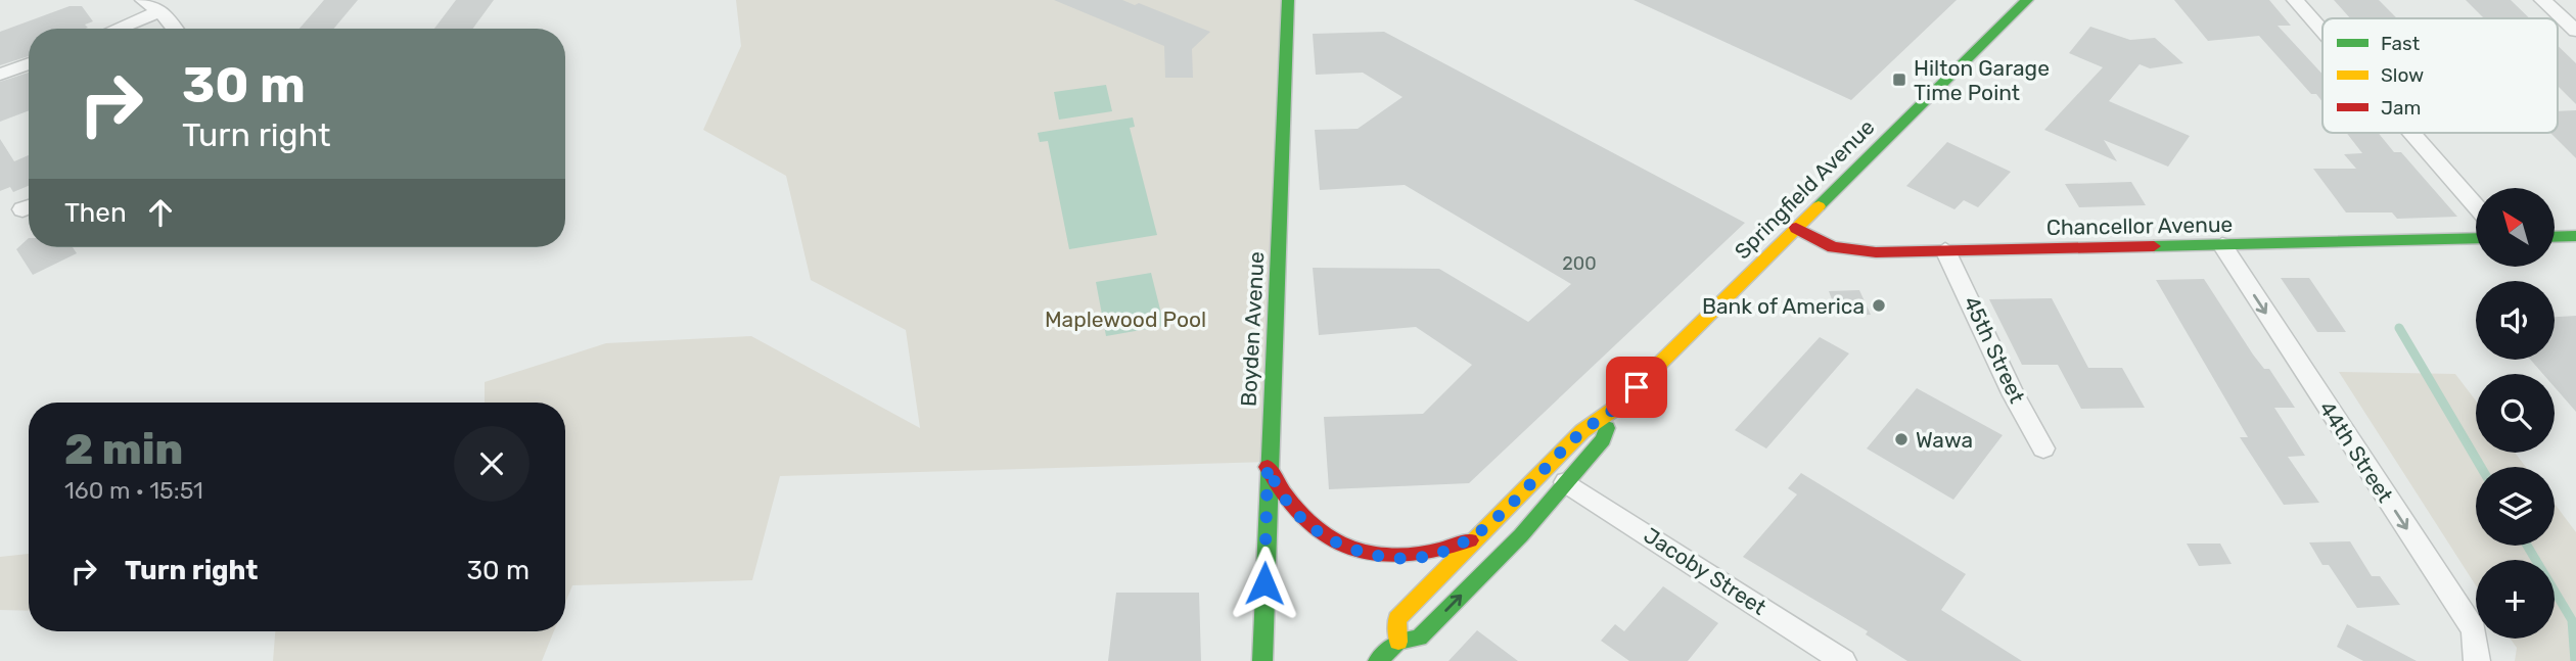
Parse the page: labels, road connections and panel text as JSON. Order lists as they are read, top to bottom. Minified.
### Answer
{"streets":{"main road":["Springfield Avenue","Chancellor Avenue","Boyden Avenue"],"street":["45th Street","44th Street","Jacoby Street"]},"crossings":[["Springfield Avenue","Chancellor Avenue"],["Springfield Avenue","Jacoby Street"],["Chancellor Avenue","45th Street"],["Chancellor Avenue","44th Street"]],"one_way":["44th Street"],"parks":["Maplewood Pool"],"places":{"transit":["Hilton Garage Time Point"],"other":["Bank of America","Wawa"]},"house_numbers":["200"],"legend":["Fast","Slow","Jam"],"north":"top left","page":{"turn":["30 m","Turn right"],"then":"Then","map_buttons":"+","heading":["2 min","160 m · 15:51"],"list":[{"name":"Turn right","value":"30 m"}]}}
